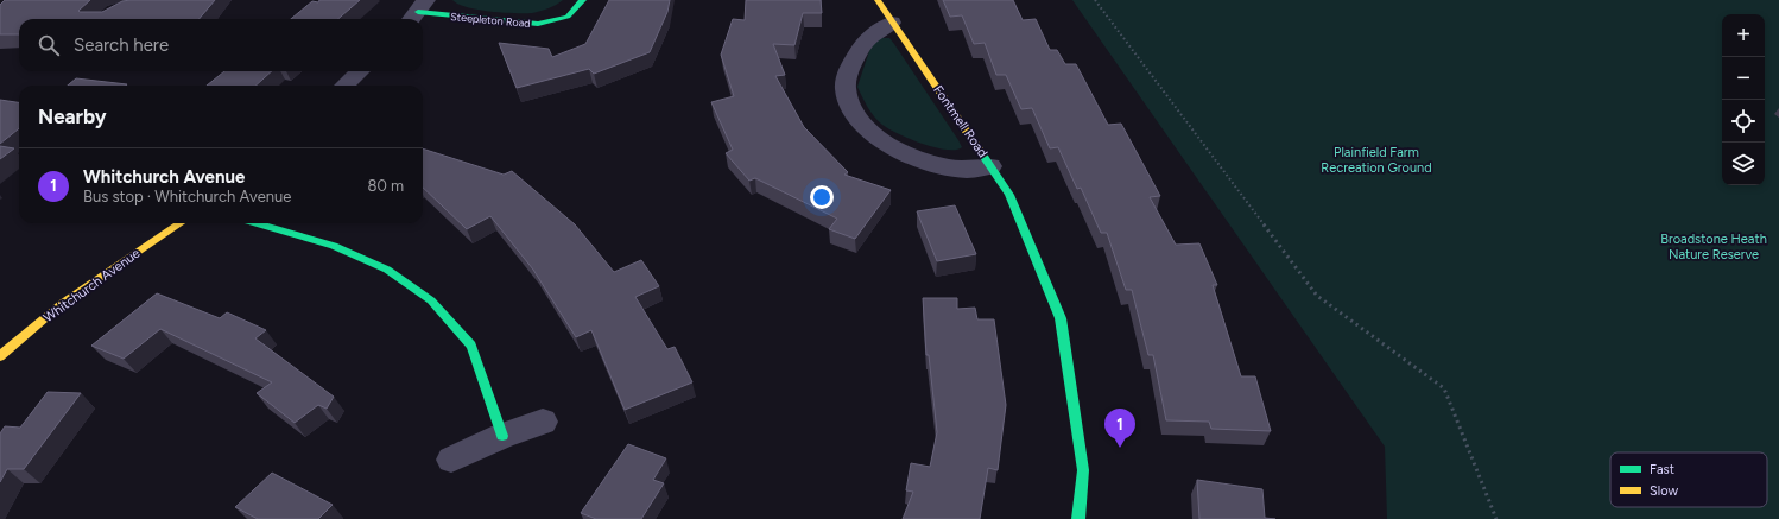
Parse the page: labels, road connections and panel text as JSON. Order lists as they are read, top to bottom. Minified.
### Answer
{"streets":{"street":["Steepleton Road","Fontmell Road","Whitchurch Avenue"]},"parks":["Plainfield Farm Recreation Ground","Broadstone Heath Nature Reserve"],"legend":["Fast","Slow"],"page":{"map_buttons":["+","−"],"search":"Search here","heading":"Nearby","list":[{"mark":"1","name":"Whitchurch Avenue","note":"Bus stop · Whitchurch Avenue","value":"80 m"}],"pins":"1"}}
